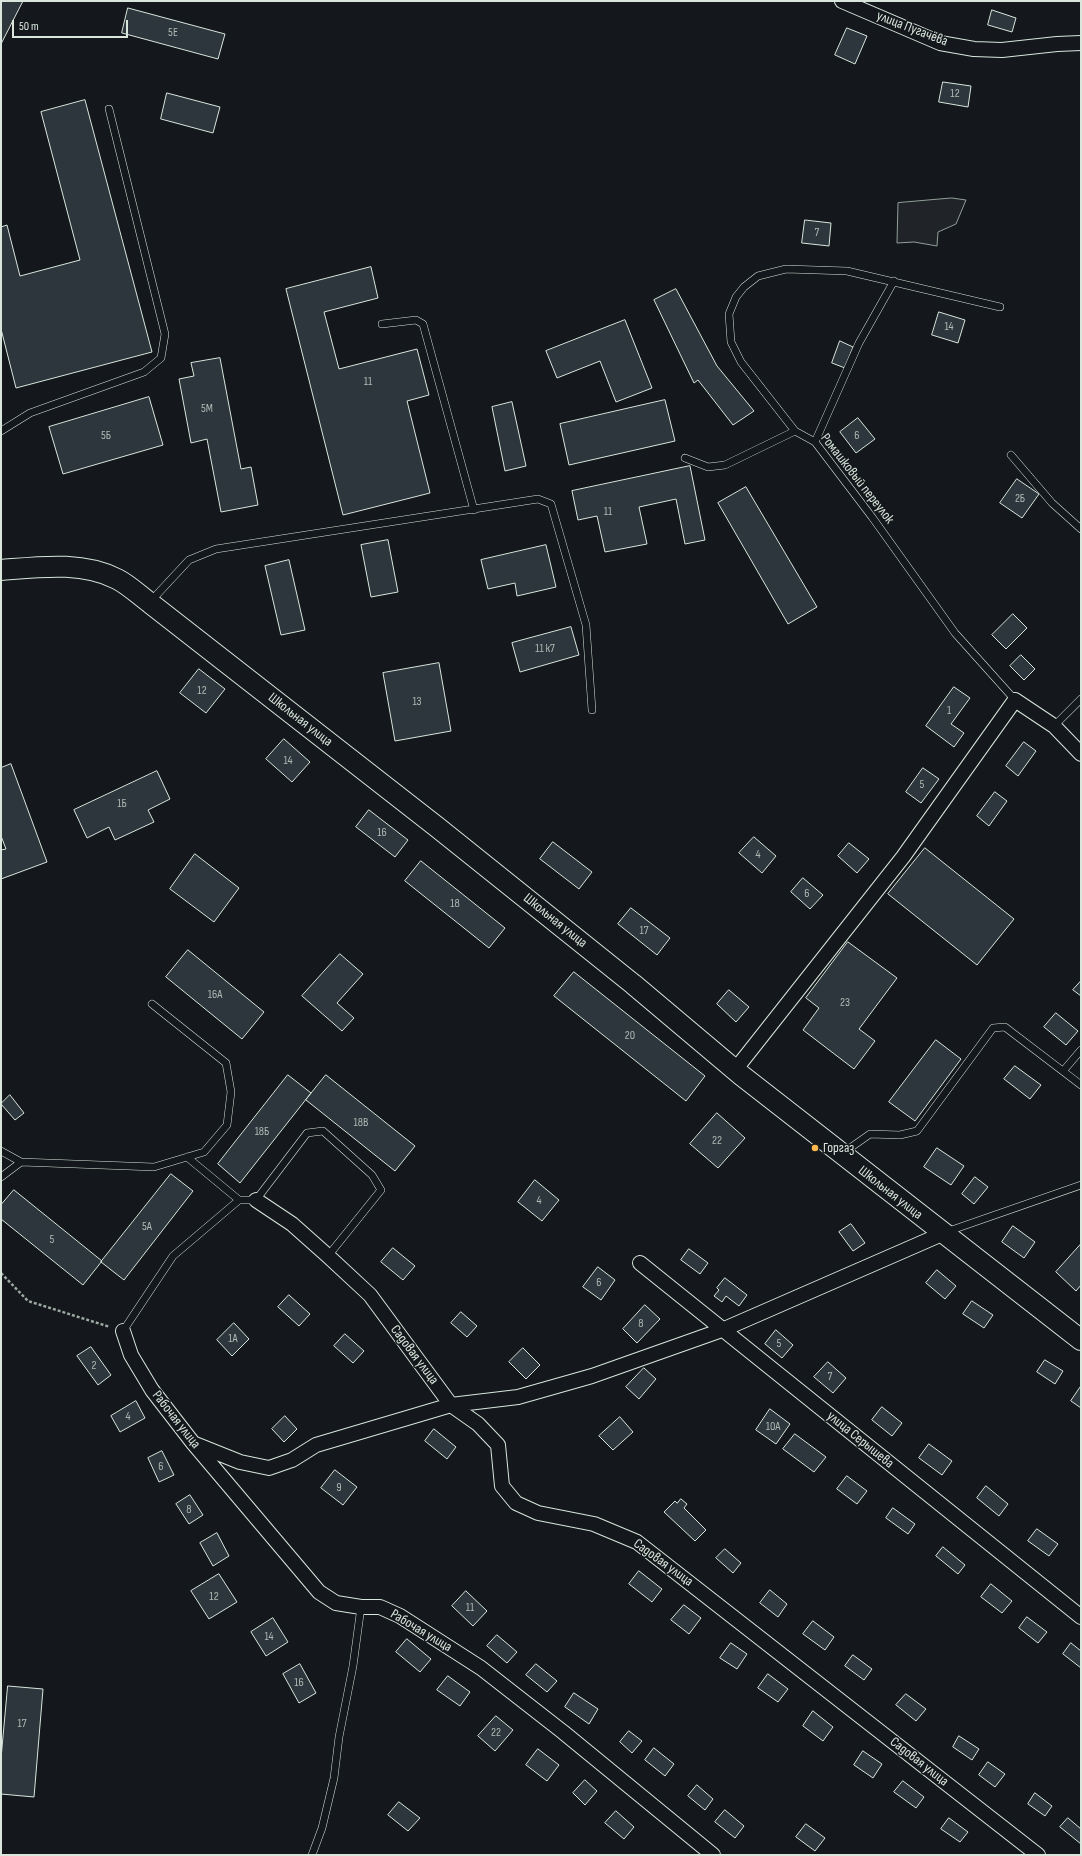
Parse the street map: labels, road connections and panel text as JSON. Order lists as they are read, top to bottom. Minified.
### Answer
{"streets":{"main road":["Школьная улица"],"street":["улица Пугачёва","Садовая улица","Рабочая улица","улица Серышева"],"lane":["Ромашковый переулок"]},"places":["Горгаз"],"house_numbers":["5Е","12","7","14","11","5М","5Б","6","2Б","11","11 к7","12","13","1","14","5","1Б","16","4","6","18","17","16А","23","20","18В","18Б","22","4","5А","5","6","8","1А","5","2","7","4","10А","6","9","8","12","11","14","16","17","22"],"scale_bar":"50 m"}
